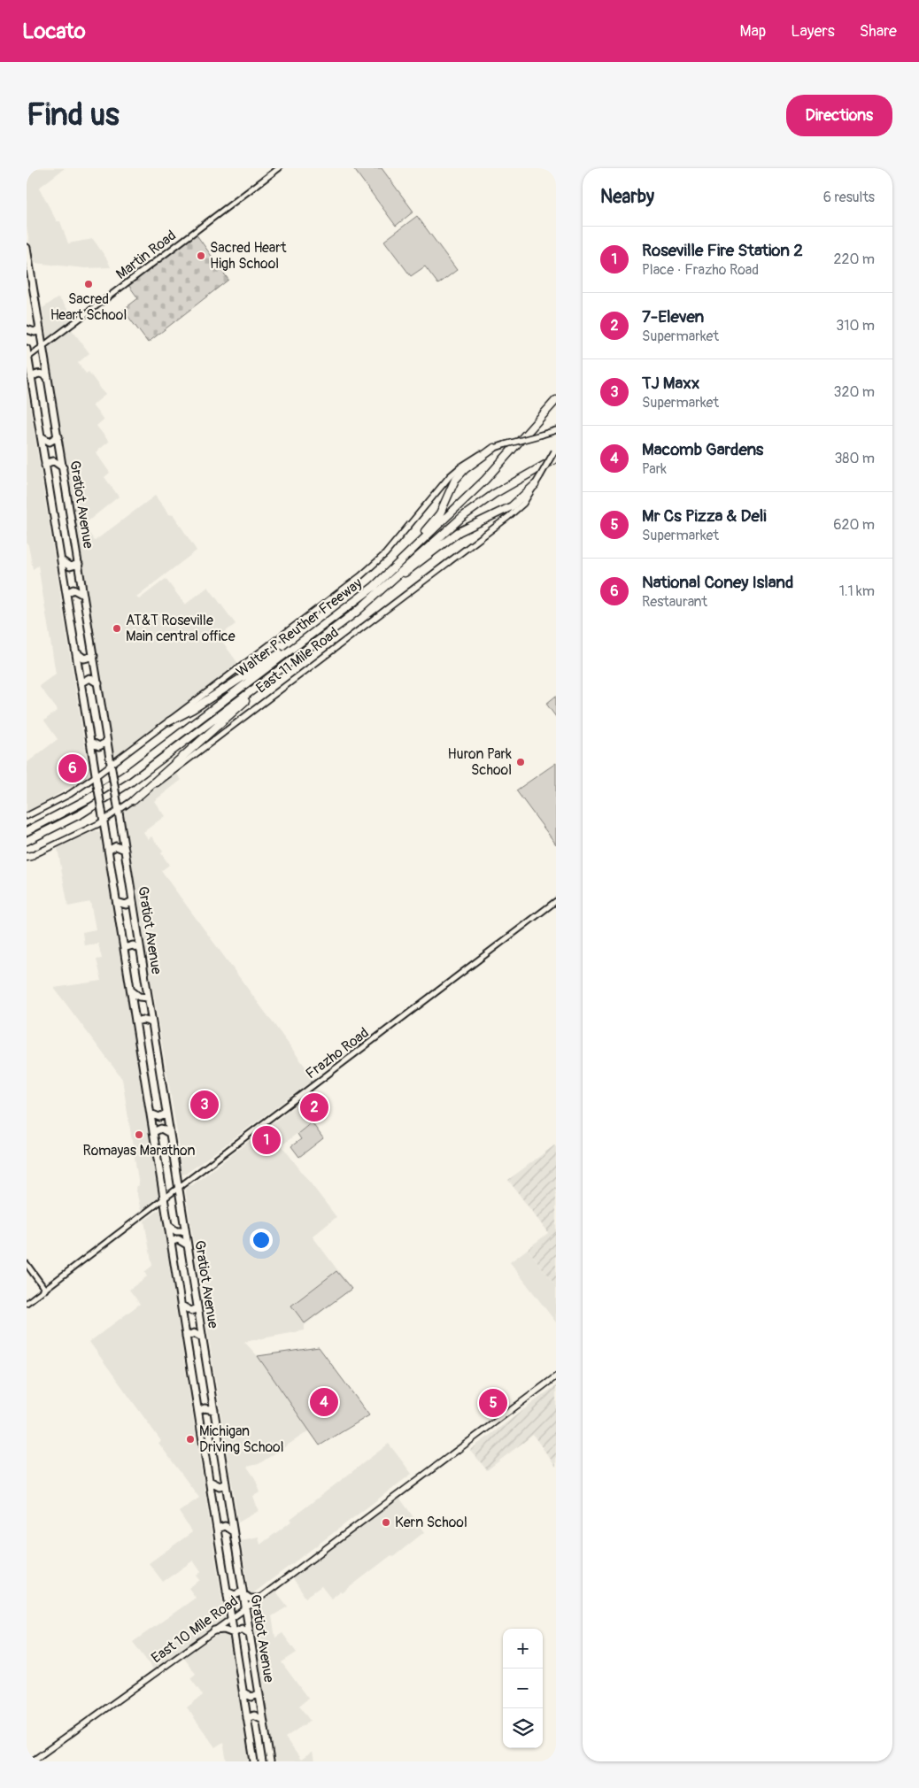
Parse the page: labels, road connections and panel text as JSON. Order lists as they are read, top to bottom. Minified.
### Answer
{"streets":{"highway":["Walter P Reuther Freeway"],"main road":["Gratiot Avenue","East 11 Mile Road","East 10 Mile Road"],"street":["Martin Road","Frazho Road"]},"crossings":[["Martin Road","Gratiot Avenue"],["Gratiot Avenue","East 11 Mile Road"],["Gratiot Avenue","Frazho Road"],["Gratiot Avenue","East 10 Mile Road"],["Walter P Reuther Freeway","East 11 Mile Road"]],"places":["Sacred Heart High School","Sacred Heart School","AT&T Roseville Main central office","Huron Park School","Romayas Marathon","Michigan Driving School","Kern School"],"page":{"header":"Locato","nav":["Map","Layers","Share"],"buttons":"Directions","title":"Find us","heading":["Nearby","6 results"],"list":[{"mark":"1","name":"Roseville Fire Station 2","note":"Place · Frazho Road","value":"220 m"},{"mark":"2","name":"7-Eleven","note":"Supermarket","value":"310 m"},{"mark":"3","name":"TJ Maxx","note":"Supermarket","value":"320 m"},{"mark":"4","name":"Macomb Gardens","note":"Park","value":"380 m"},{"mark":"5","name":"Mr Cs Pizza & Deli","note":"Supermarket","value":"620 m"},{"mark":"6","name":"National Coney Island","note":"Restaurant","value":"1.1 km"}],"pins":["6","3","2","1","4","5"],"map_buttons":["+","−"]}}
